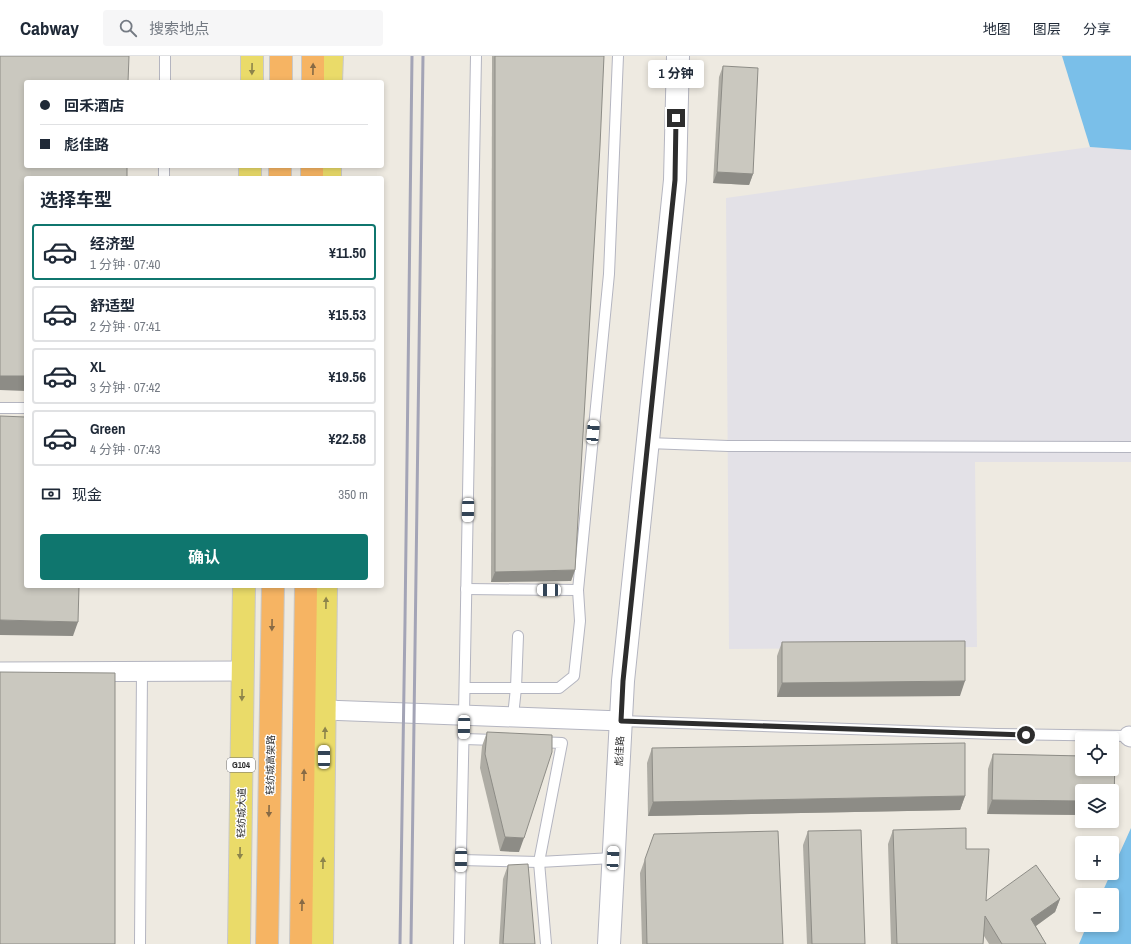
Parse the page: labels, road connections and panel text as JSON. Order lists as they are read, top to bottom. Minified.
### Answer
{"streets":{"highway":["轻纺城高架路"],"main road":["G104","轻纺城大道"],"street":["彪佳路"]},"page":{"header":"Cabway","search":"搜索地点","nav":["地图","图层","分享"],"bubble":"1 分钟","banner":["回禾酒店","彪佳路"],"heading":"选择车型","list":[{"name":"经济型","note":"1 分钟 · 07:40","value":"¥11.50"},{"name":"舒适型","note":"2 分钟 · 07:41","value":"¥15.53"},{"name":"XL","note":"3 分钟 · 07:42","value":"¥19.56"},{"name":"Green","note":"4 分钟 · 07:43","value":"¥22.58"}],"pay":["现金","350 m"],"buttons":"确认","map_buttons":["+","−"]}}
